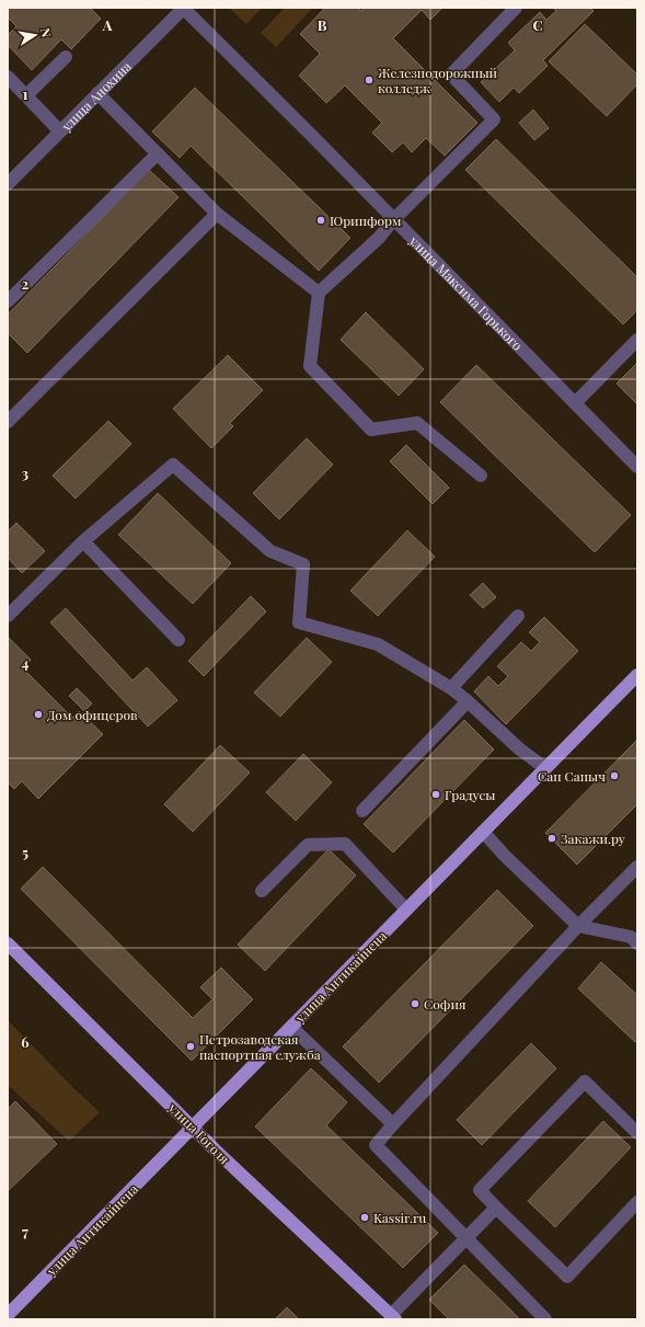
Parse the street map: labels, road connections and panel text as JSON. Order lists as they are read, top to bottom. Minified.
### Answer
{"streets":{"main road":["улица Антикайнена","улица Гоголя"],"street":["улица Анохина","улица Максима Горького"]},"crossings":[["улица Анохина","улица Максима Горького"],["улица Антикайнена","улица Гоголя"]],"places":["Железнодорожный колледж","Юринформ","Дом офицеров","Сан Саныч","Градусы","Закажи.ру","София","Петрозаводская паспортная служба","Kassir.ru"],"north":"right","grid":{"columns":["A","B","C"],"rows":["1","2","3","4","5","6","7"]}}
